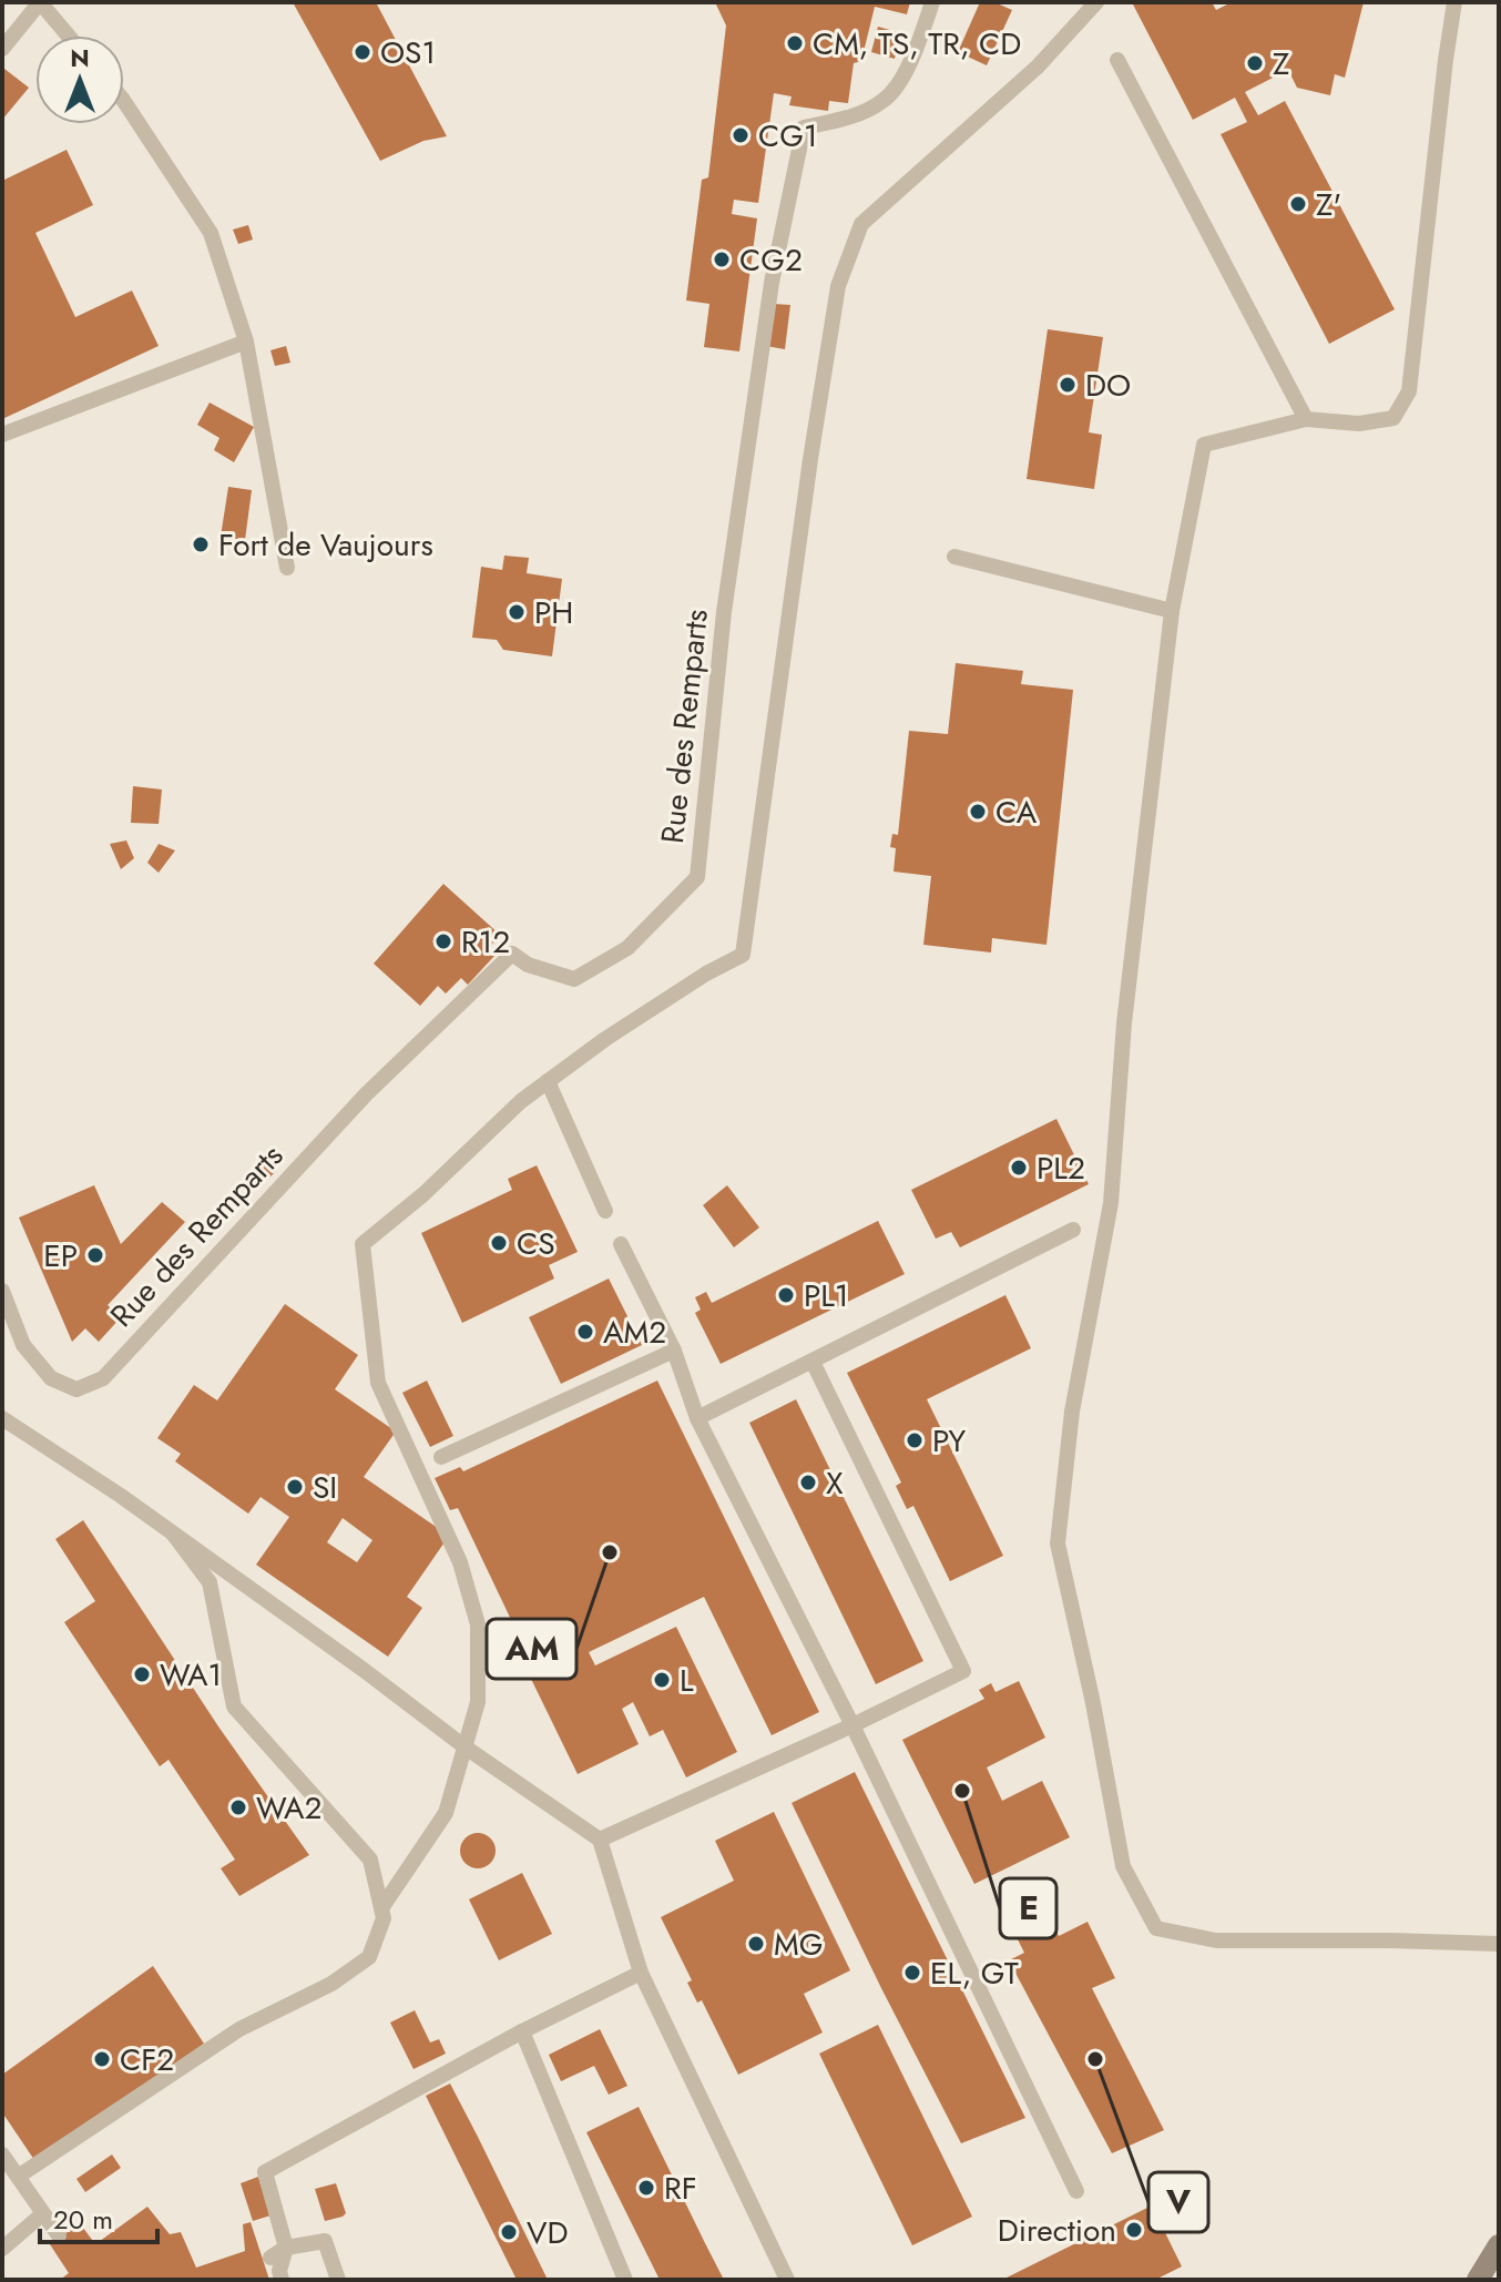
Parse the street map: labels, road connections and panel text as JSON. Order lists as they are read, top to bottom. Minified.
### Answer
{"streets":{"lane":["Rue des Remparts"]},"places":["CM, TS, TR, CD","OS1","Z","CG1","Z'","CG2","DO","Fort de Vaujours","PH","CA","R12","PL2","CS","EP","PL1","AM2","PY","X","SI","AM","WA1","L","E","WA2","MG","EL, GT","CF2","V","RF","Direction","VD"],"scale_bar":"20 m","north":"top"}
